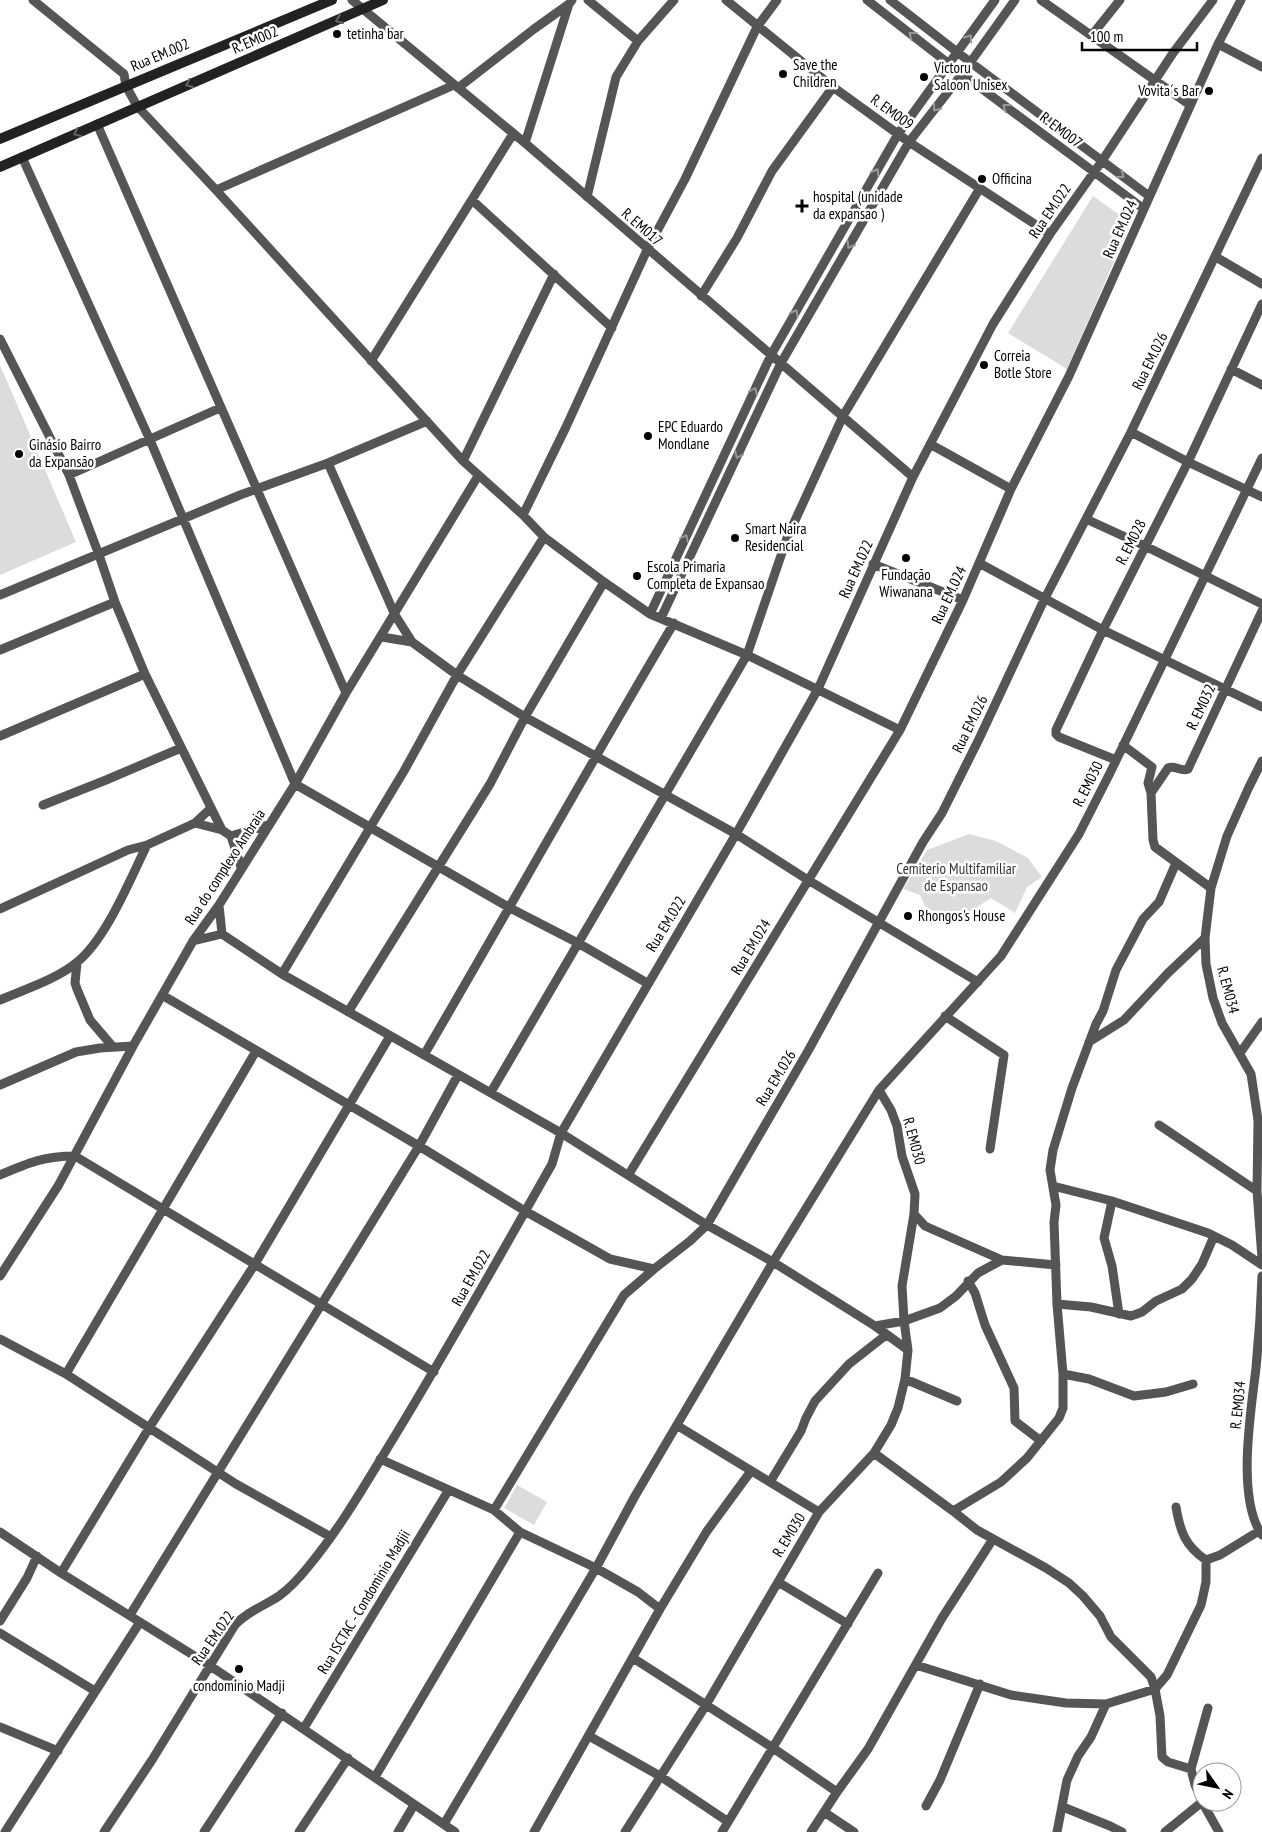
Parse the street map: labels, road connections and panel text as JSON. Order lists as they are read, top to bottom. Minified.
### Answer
{"streets":{"street":["R. EM002","Rua EM.002","R. EM009","R. EM007","Rua EM.022","R. EM017","Rua EM.024","Rua EM.026","R. EM028","R. EM032","R. EM030","Rua do complexo Ambraia","R. EM034","Rua ISCTAC - Condominio Madjii"]},"crossings":[["R. EM002","R. EM017"],["R. EM009","Rua EM.022"],["R. EM007","Rua EM.022"],["R. EM007","Rua EM.024"],["Rua EM.022","R. EM017"],["R. EM028","R. EM030"]],"one_way":["R. EM002"],"parks":["Cemiterio Multifamiliar de Espansao"],"places":{"other":["tetinha bar","Save the Children","Victoru Saloon Unisex","Vovita´s Bar","Officina","Correia Botle Store","EPC Eduardo Mondlane","Ginásio Bairro da Expansão","Smart Naira Residencial","Fundação Wiwanana","Escola Primaria Completa de Expansao","Rhongos's House","condominio Madji"],"health":["hospital (unidade da expansao )"]},"scale_bar":"100 m","north":"bottom right"}
